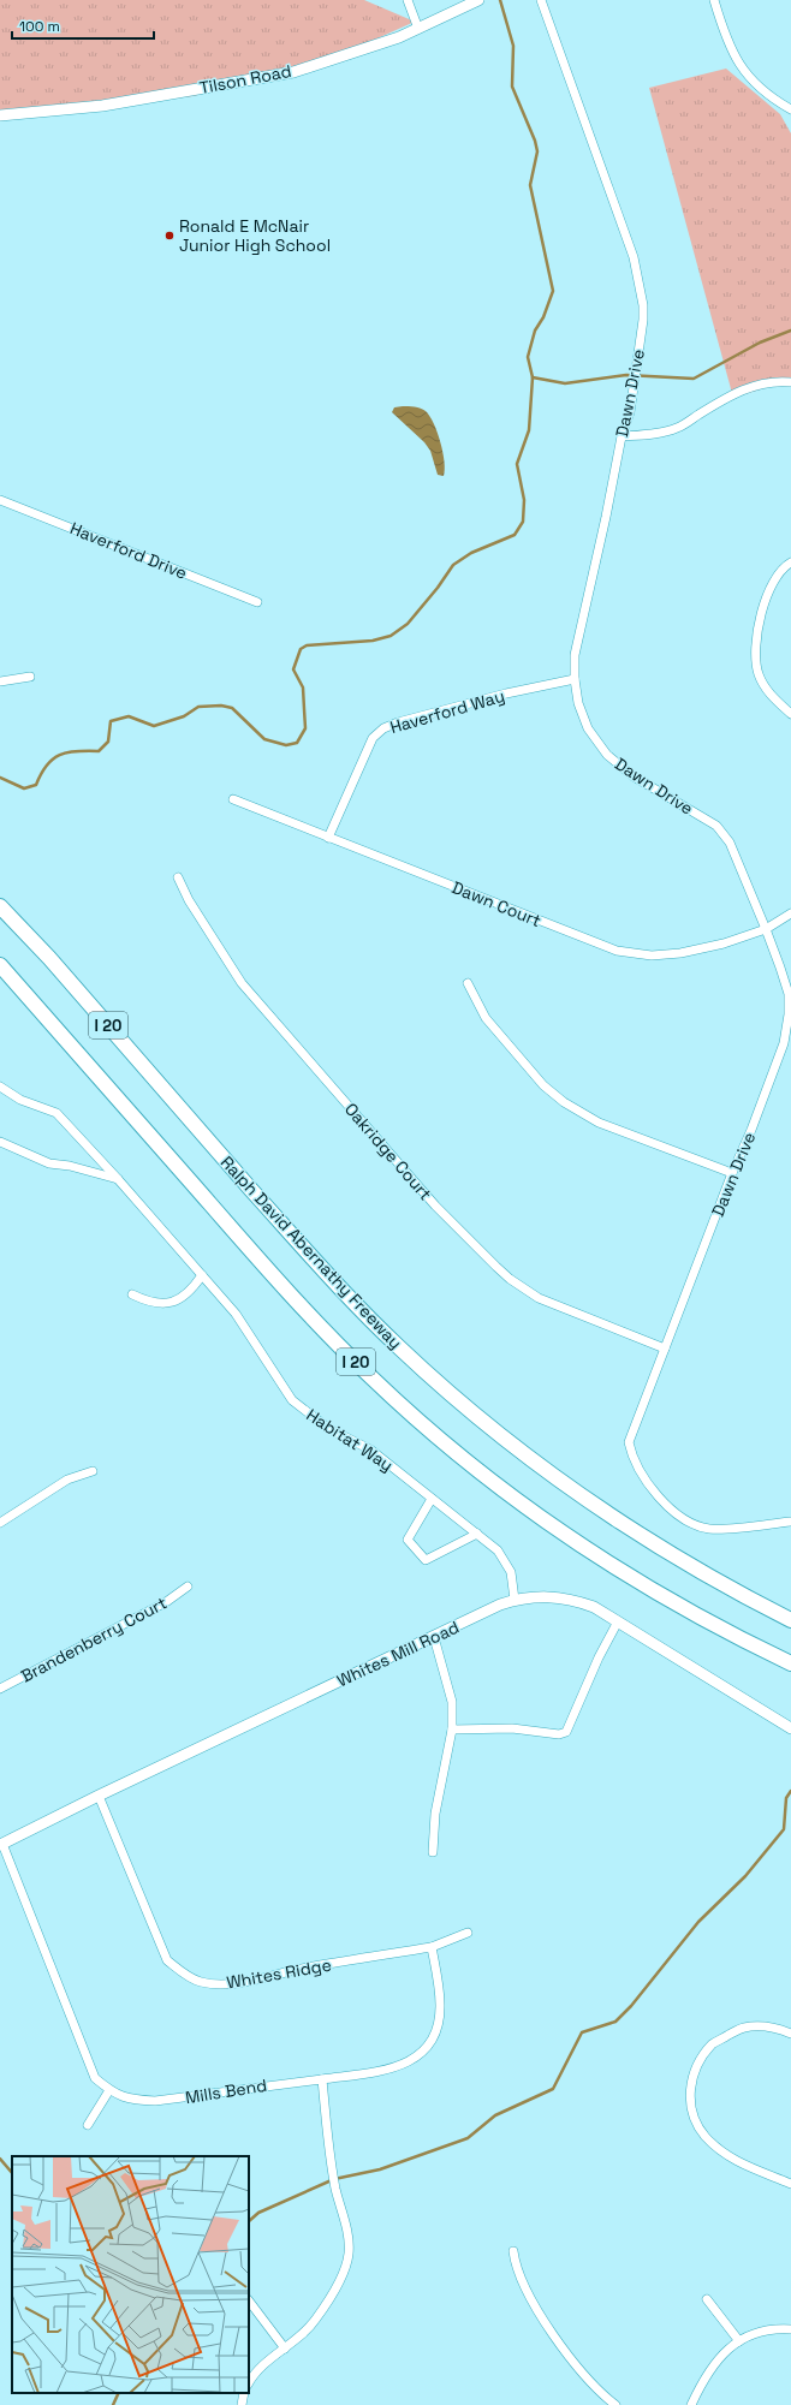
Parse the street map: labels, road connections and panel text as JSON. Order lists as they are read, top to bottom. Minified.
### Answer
{"streets":{"highway":["I 20","Ralph David Abernathy Freeway"],"street":["Tilson Road","Dawn Drive","Haverford Drive","Haverford Way","Dawn Court","Oakridge Court","Habitat Way","Brandenberry Court","Whites Mill Road","Whites Ridge","Mills Bend"]},"crossings":[["Dawn Drive","Haverford Way"],["Dawn Drive","Dawn Court"],["Dawn Drive","Oakridge Court"],["Haverford Way","Dawn Court"],["Habitat Way","Whites Mill Road"],["Whites Mill Road","Whites Ridge"],["Whites Mill Road","Mills Bend"]],"places":["Ronald E McNair Junior High School"],"scale_bar":"100 m"}
